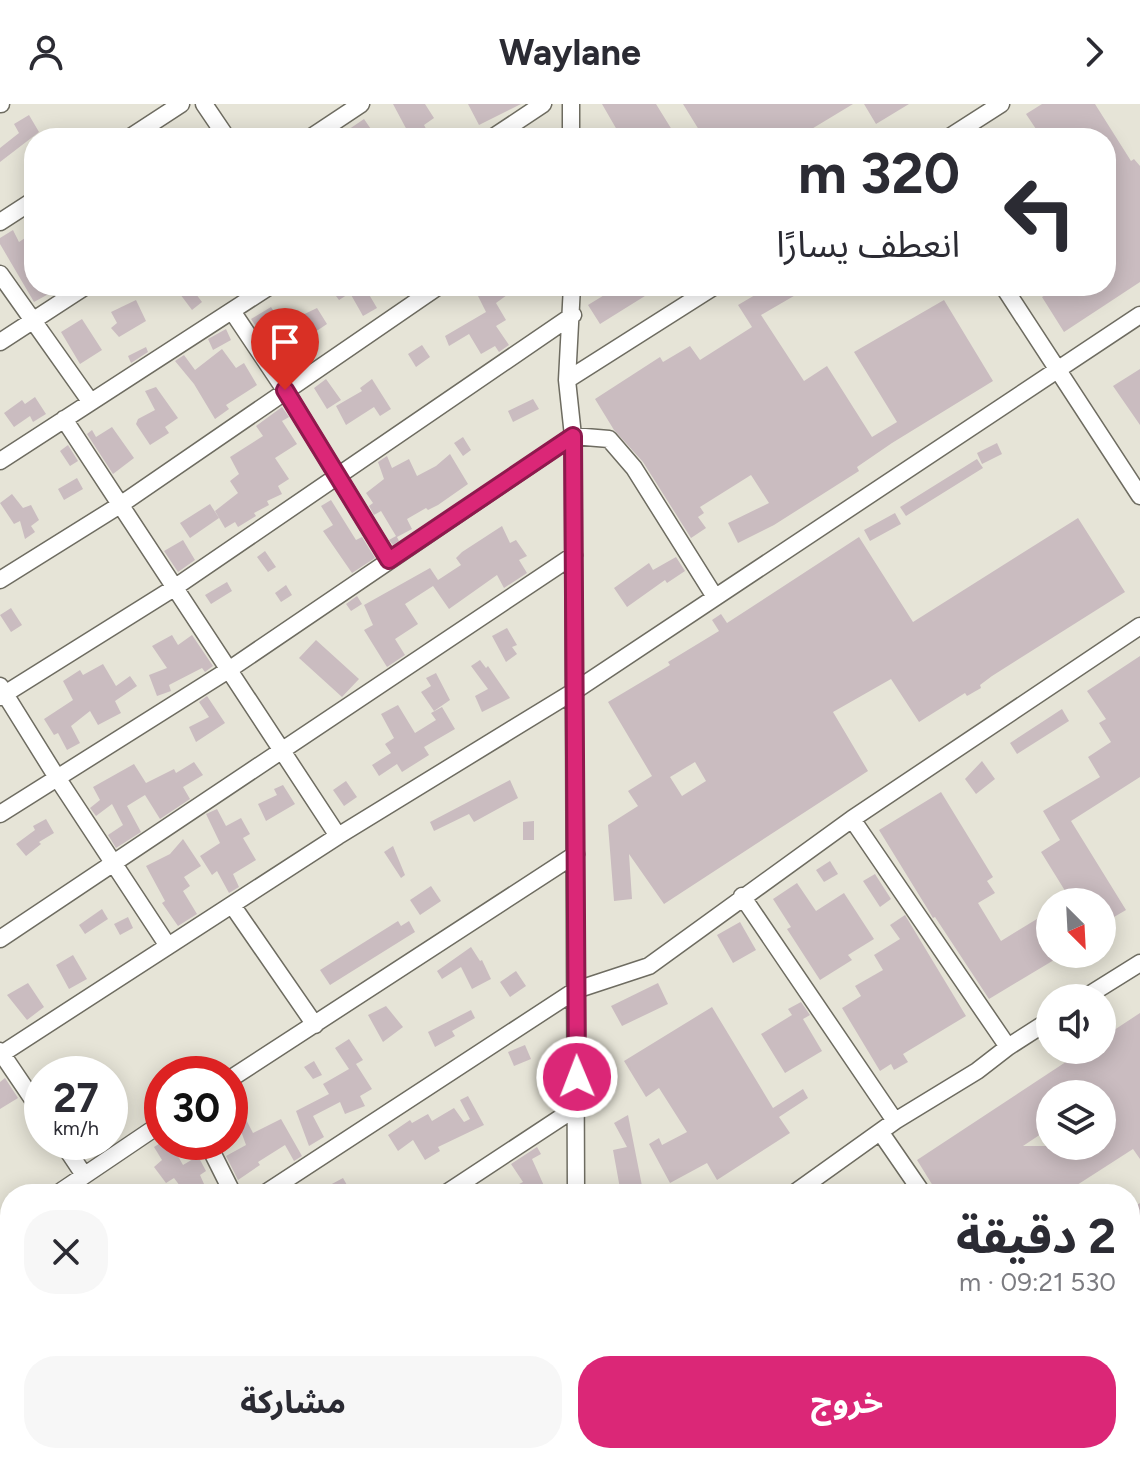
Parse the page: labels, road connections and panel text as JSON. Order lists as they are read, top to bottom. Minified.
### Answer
{"north":"bottom right","page":{"header":"Waylane","turn":["320 m","انعطف يسارًا"],"speed":"27 km/h","limit":"30","heading":["2 دقيقة","530 m · 09:21"],"buttons":["خروج","مشاركة"]}}
